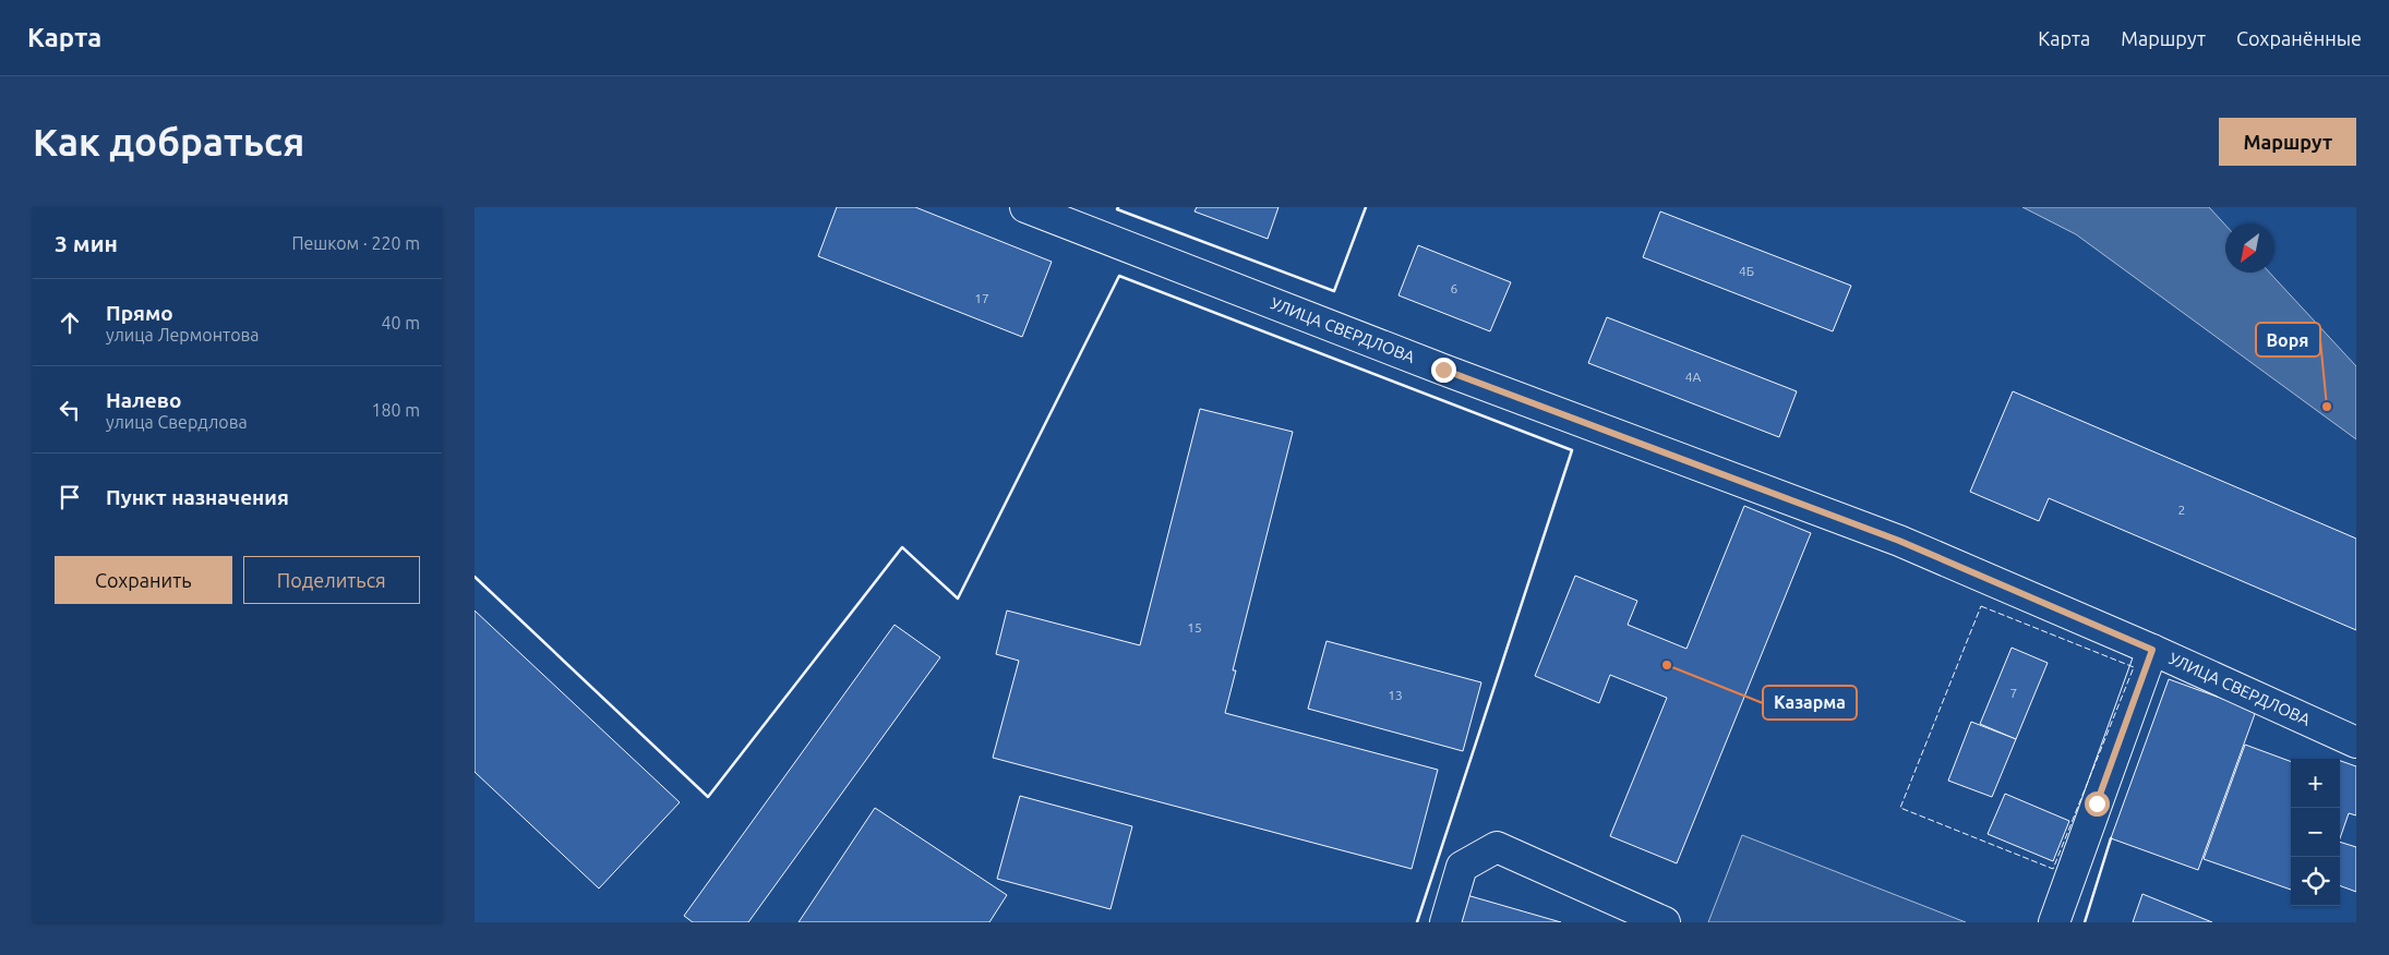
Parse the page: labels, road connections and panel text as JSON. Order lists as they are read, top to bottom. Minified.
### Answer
{"streets":{"street":["УЛИЦА СВЕРДЛОВА"]},"places":["Воря","Казарма"],"house_numbers":["4Б","6","17","4А","2","15","7","13"],"north":"bottom left","page":{"header":"Карта","nav":["Карта","Маршрут","Сохранённые"],"buttons":["Маршрут",["Сохранить","Поделиться"]],"title":"Как добраться","heading":["3 мин","Пешком · 220 m"],"list":[["Прямо","улица Лермонтова","40 m"],["Налево","улица Свердлова","180 m"],"Пункт назначения"],"map_buttons":["+","−"]}}
